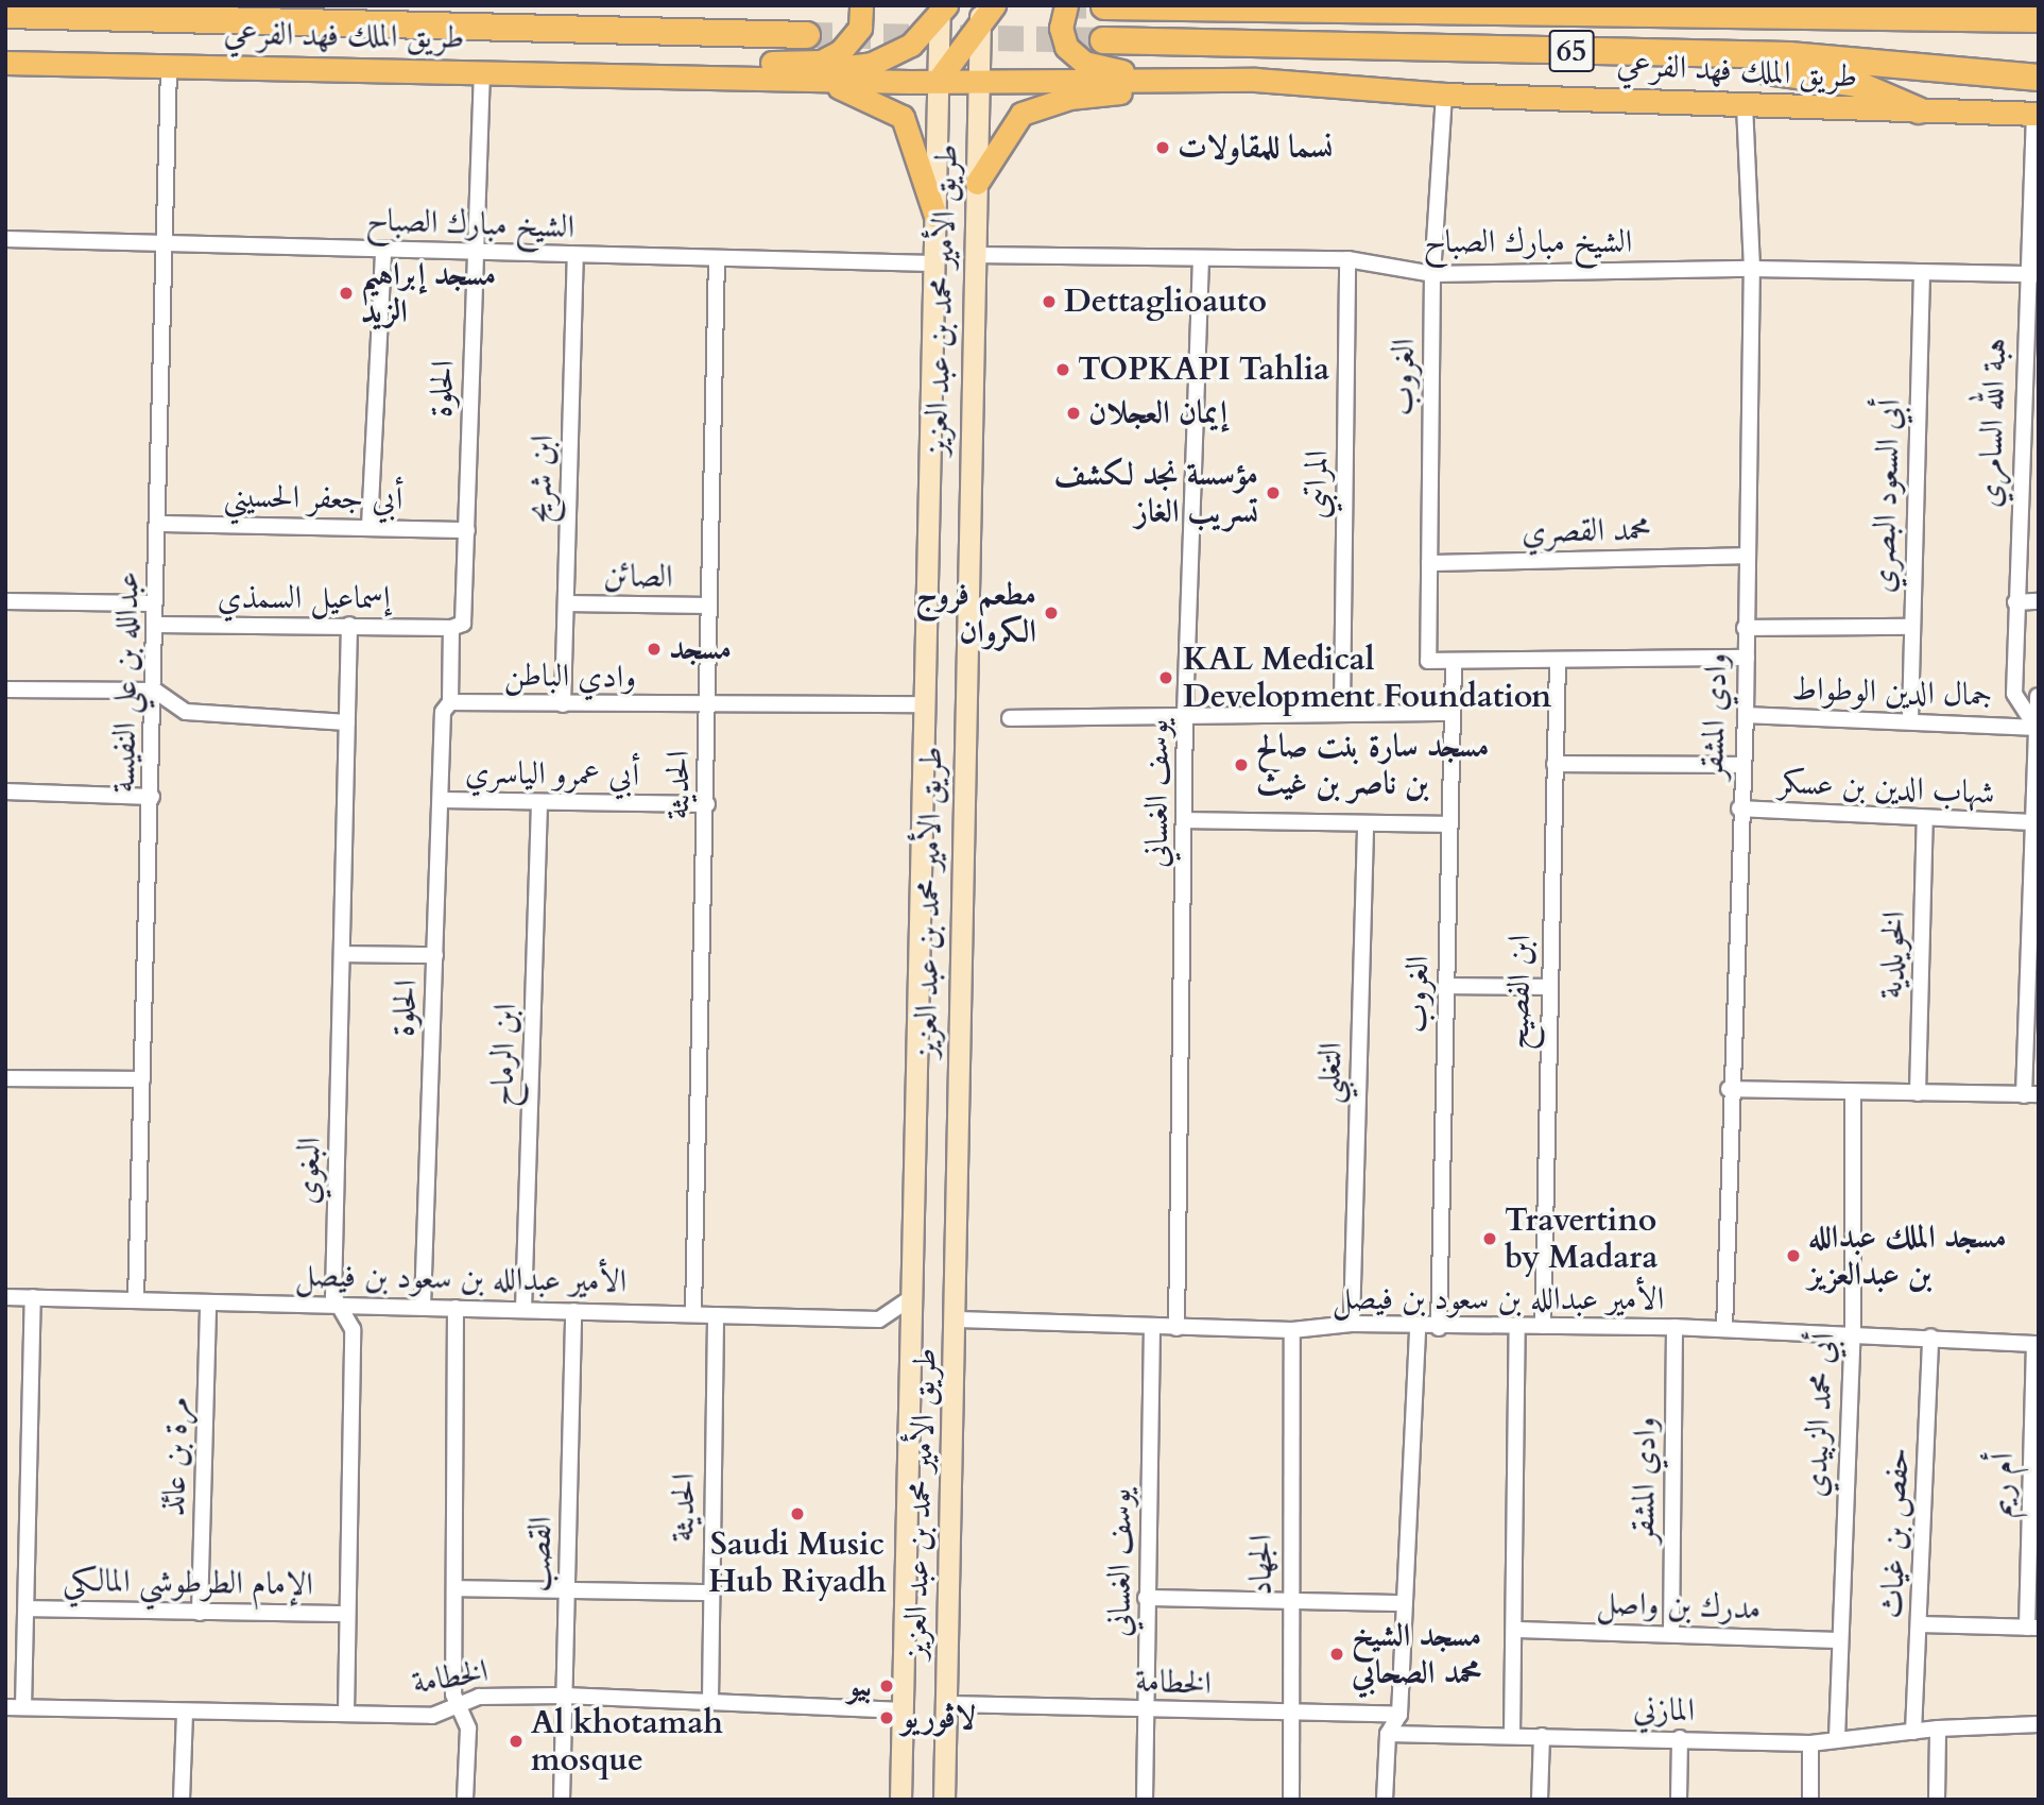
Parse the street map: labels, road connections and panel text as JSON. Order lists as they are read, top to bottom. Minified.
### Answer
{"streets":{"highway":["65"],"main road":["طريق الملك فهد الفرعي","طريق الأمير محمد بن عبد العزيز"],"street":["الشيخ مبارك الصباح","الغروب","الحلوة","هبة الله السامري","ابن شريح","المراتبي","أبي السعود البصري","أبي جعفر الحسيني","محمد القصري","الصائن","إسماعيل السمذي","وادي الباطن","عبدالله بن علي النفيسة","جمال الدين الوطواط","وادي المشقر","أبي عمرو الياسري","الحديثة","شهاب الدين بن عسكر","يوسف الغساني","الخويلدية","ابن الفصيح","ابن الرماح","التغلبي","البغوي","الأمير عبدالله بن سعود بن فيصل","أبي محمد الزبيدي","مرة بن عائذ","أم ريم","حفص بن غياث","القصب","الجهاد","الإمام الطرطوشي المالكي","مدرك بن واصل","الخطامة","المازني"]},"crossings":[["طريق الملك فهد الفرعي","الغروب"],["طريق الملك فهد الفرعي","الحلوة"],["طريق الملك فهد الفرعي","هبة الله السامري"],["طريق الملك فهد الفرعي","عبدالله بن علي النفيسة"],["طريق الملك فهد الفرعي","وادي المشقر"],["الشيخ مبارك الصباح","طريق الأمير محمد بن عبد العزيز"],["الشيخ مبارك الصباح","الغروب"],["الشيخ مبارك الصباح","الحلوة"],["الشيخ مبارك الصباح","هبة الله السامري"],["الشيخ مبارك الصباح","ابن شريح"],["الشيخ مبارك الصباح","المراتبي"],["الشيخ مبارك الصباح","أبي السعود البصري"],["الشيخ مبارك الصباح","عبدالله بن علي النفيسة"],["الشيخ مبارك الصباح","وادي المشقر"],["الشيخ مبارك الصباح","الحديثة"],["الشيخ مبارك الصباح","يوسف الغساني"],["طريق الأمير محمد بن عبد العزيز","وادي الباطن"],["طريق الأمير محمد بن عبد العزيز","الأمير عبدالله بن سعود بن فيصل"],["طريق الأمير محمد بن عبد العزيز","الخطامة"],["الغروب","محمد القصري"],["الغروب","الأمير عبدالله بن سعود بن فيصل"],["الحلوة","أبي جعفر الحسيني"],["الحلوة","إسماعيل السمذي"],["الحلوة","وادي الباطن"],["الحلوة","أبي عمرو الياسري"],["الحلوة","الأمير عبدالله بن سعود بن فيصل"],["ابن شريح","الصائن"],["ابن شريح","وادي الباطن"],["أبي السعود البصري","جمال الدين الوطواط"],["أبي جعفر الحسيني","عبدالله بن علي النفيسة"],["محمد القصري","وادي المشقر"],["الصائن","الحديثة"],["إسماعيل السمذي","عبدالله بن علي النفيسة"],["إسماعيل السمذي","البغوي"],["وادي الباطن","الحديثة"],["عبدالله بن علي النفيسة","الأمير عبدالله بن سعود بن فيصل"],["جمال الدين الوطواط","وادي المشقر"],["وادي المشقر","شهاب الدين بن عسكر"],["وادي المشقر","الأمير عبدالله بن سعود بن فيصل"],["وادي المشقر","مدرك بن واصل"],["أبي عمرو الياسري","الحديثة"],["أبي عمرو الياسري","ابن الرماح"],["الحديثة","الأمير عبدالله بن سعود بن فيصل"],["الحديثة","الخطامة"],["شهاب الدين بن عسكر","الخويلدية"],["يوسف الغساني","الأمير عبدالله بن سعود بن فيصل"],["يوسف الغساني","الخطامة"],["ابن الفصيح","الأمير عبدالله بن سعود بن فيصل"],["ابن الرماح","الأمير عبدالله بن سعود بن فيصل"],["التغلبي","الأمير عبدالله بن سعود بن فيصل"],["البغوي","الأمير عبدالله بن سعود بن فيصل"],["البغوي","الإمام الطرطوشي المالكي"],["البغوي","الخطامة"],["الأمير عبدالله بن سعود بن فيصل","أبي محمد الزبيدي"],["الأمير عبدالله بن سعود بن فيصل","مرة بن عائذ"],["الأمير عبدالله بن سعود بن فيصل","أم ريم"],["الأمير عبدالله بن سعود بن فيصل","حفص بن غياث"],["الأمير عبدالله بن سعود بن فيصل","القصب"],["الأمير عبدالله بن سعود بن فيصل","الجهاد"],["أبي محمد الزبيدي","مدرك بن واصل"],["أبي محمد الزبيدي","المازني"],["مرة بن عائذ","الإمام الطرطوشي المالكي"],["حفص بن غياث","المازني"],["القصب","الخطامة"],["الجهاد","الخطامة"]],"places":["نسما للمقاولات","مسجد إبراهيم الزيد","Dettaglioauto","TOPKAPI Tahlia","إيمان العجلان","مؤسسة نجد لكشف تسريب الغاز","مطعم فروج الكروان","مسجد","KAL Medical Development Foundation","مسجد سارة بنت صالح بن ناصر بن غيث","Travertino by Madara","مسجد الملك عبدالله بن عبدالعزيز","Saudi Music Hub Riyadh","مسجد الشيخ محمد الصحابي","بيو","لاڤوريو","Al khotamah mosque"]}
